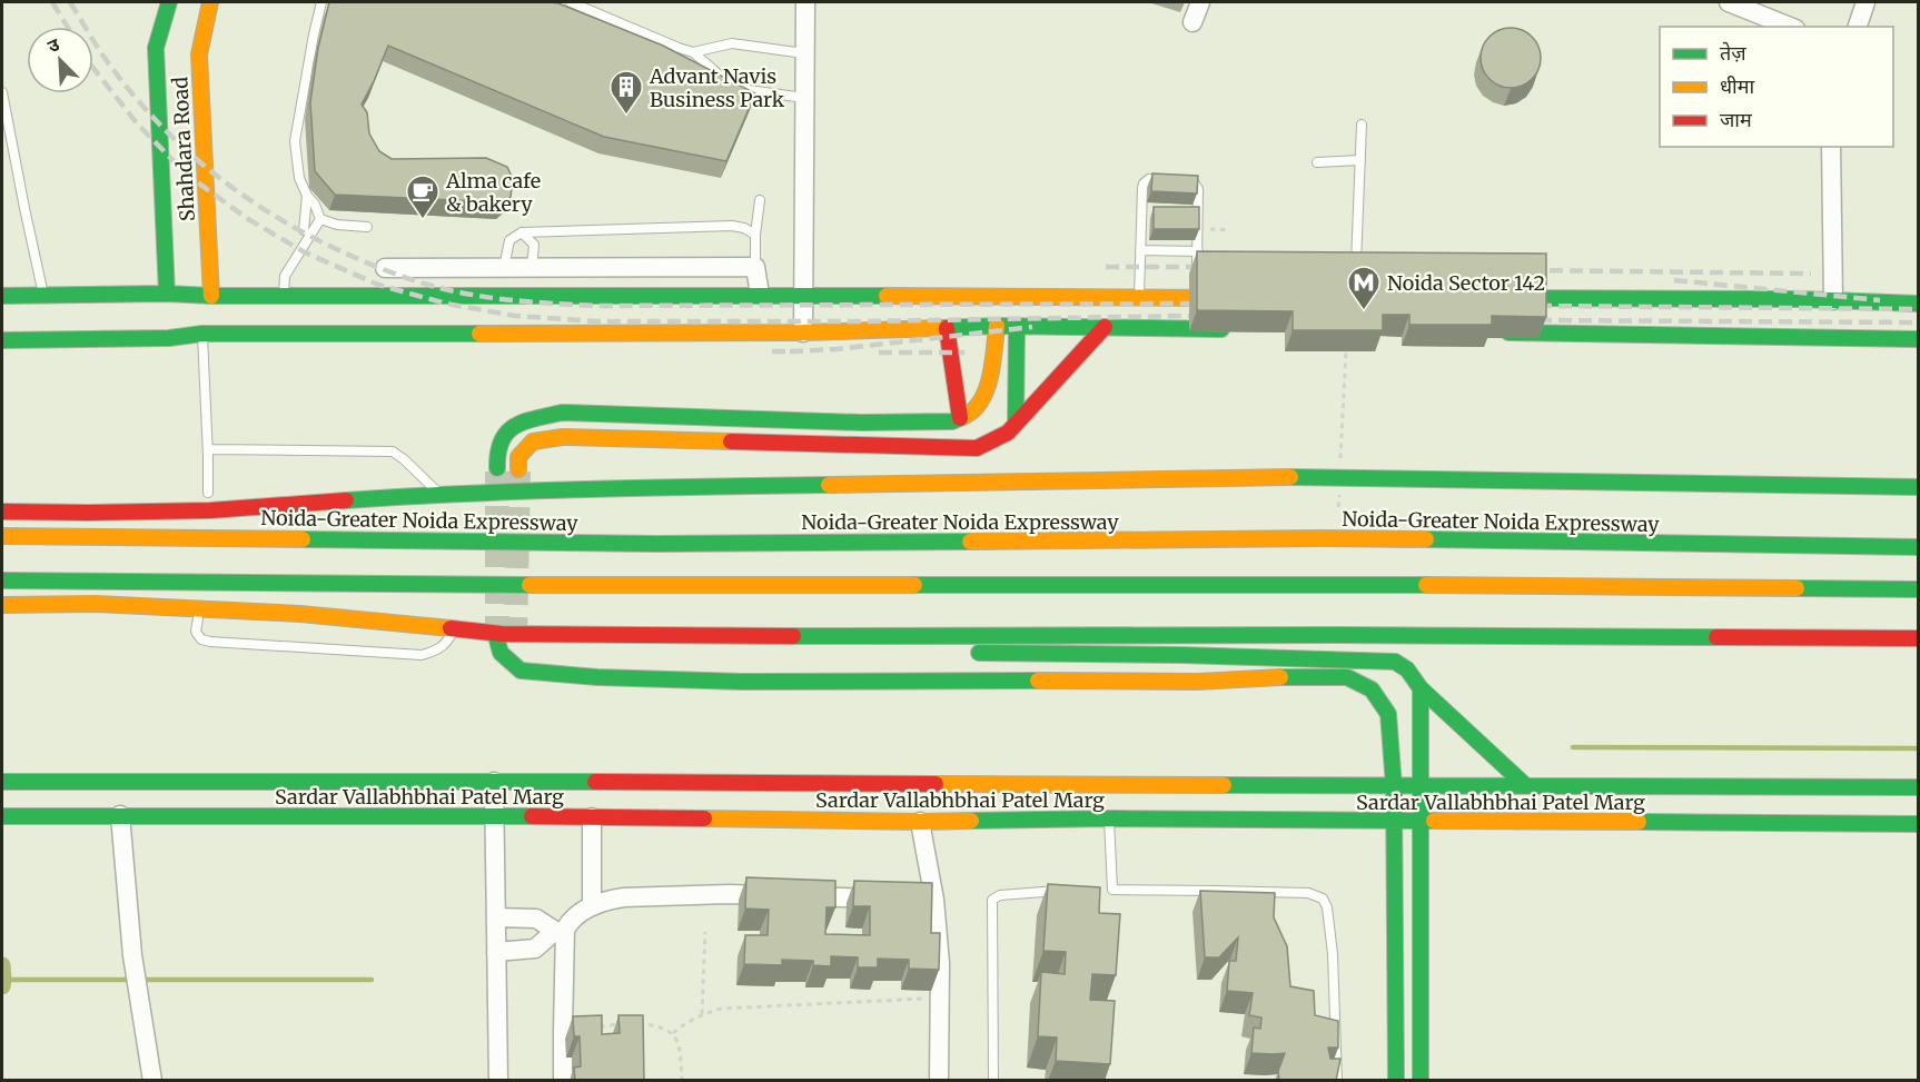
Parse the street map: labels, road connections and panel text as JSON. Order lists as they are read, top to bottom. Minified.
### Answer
{"streets":{"main road":["Shahdara Road","Noida-Greater Noida Expressway","Sardar Vallabhbhai Patel Marg"]},"places":{"building":["Advant Navis Business Park"],"cafe":["Alma cafe & bakery"],"metro station":["Noida Sector 142"]},"legend":["तेज़","धीमा","जाम"],"north":"top left"}
